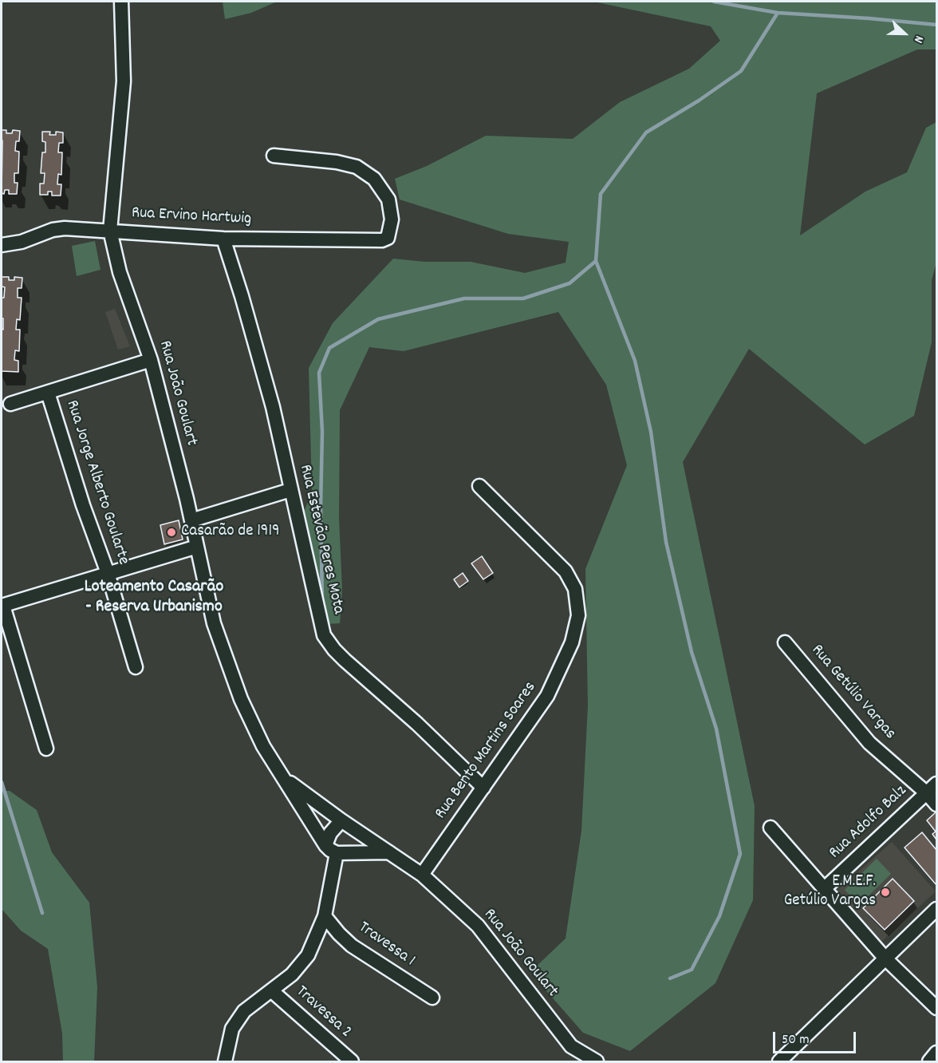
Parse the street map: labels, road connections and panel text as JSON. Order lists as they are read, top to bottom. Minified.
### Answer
{"streets":{"street":["Rua Ervino Hartwig","Rua João Goulart","Rua Jorge Alberto Goularte","Rua Estevão Peres Mota","Rua Getúlio Vargas","Rua Bento Martins Soares","Rua Adolfo Balz","Travessa 1","Travessa 2"]},"crossings":[["Rua Ervino Hartwig","Rua João Goulart"],["Rua Ervino Hartwig","Rua Estevão Peres Mota"],["Rua João Goulart","Rua Bento Martins Soares"],["Rua Estevão Peres Mota","Rua Bento Martins Soares"],["Rua Getúlio Vargas","Rua Adolfo Balz"]],"districts":["Loteamento Casarão - Reserva Urbanismo"],"places":["Casarão de 1919","E.M.E.F. Getúlio Vargas"],"scale_bar":"50 m","north":"right"}
